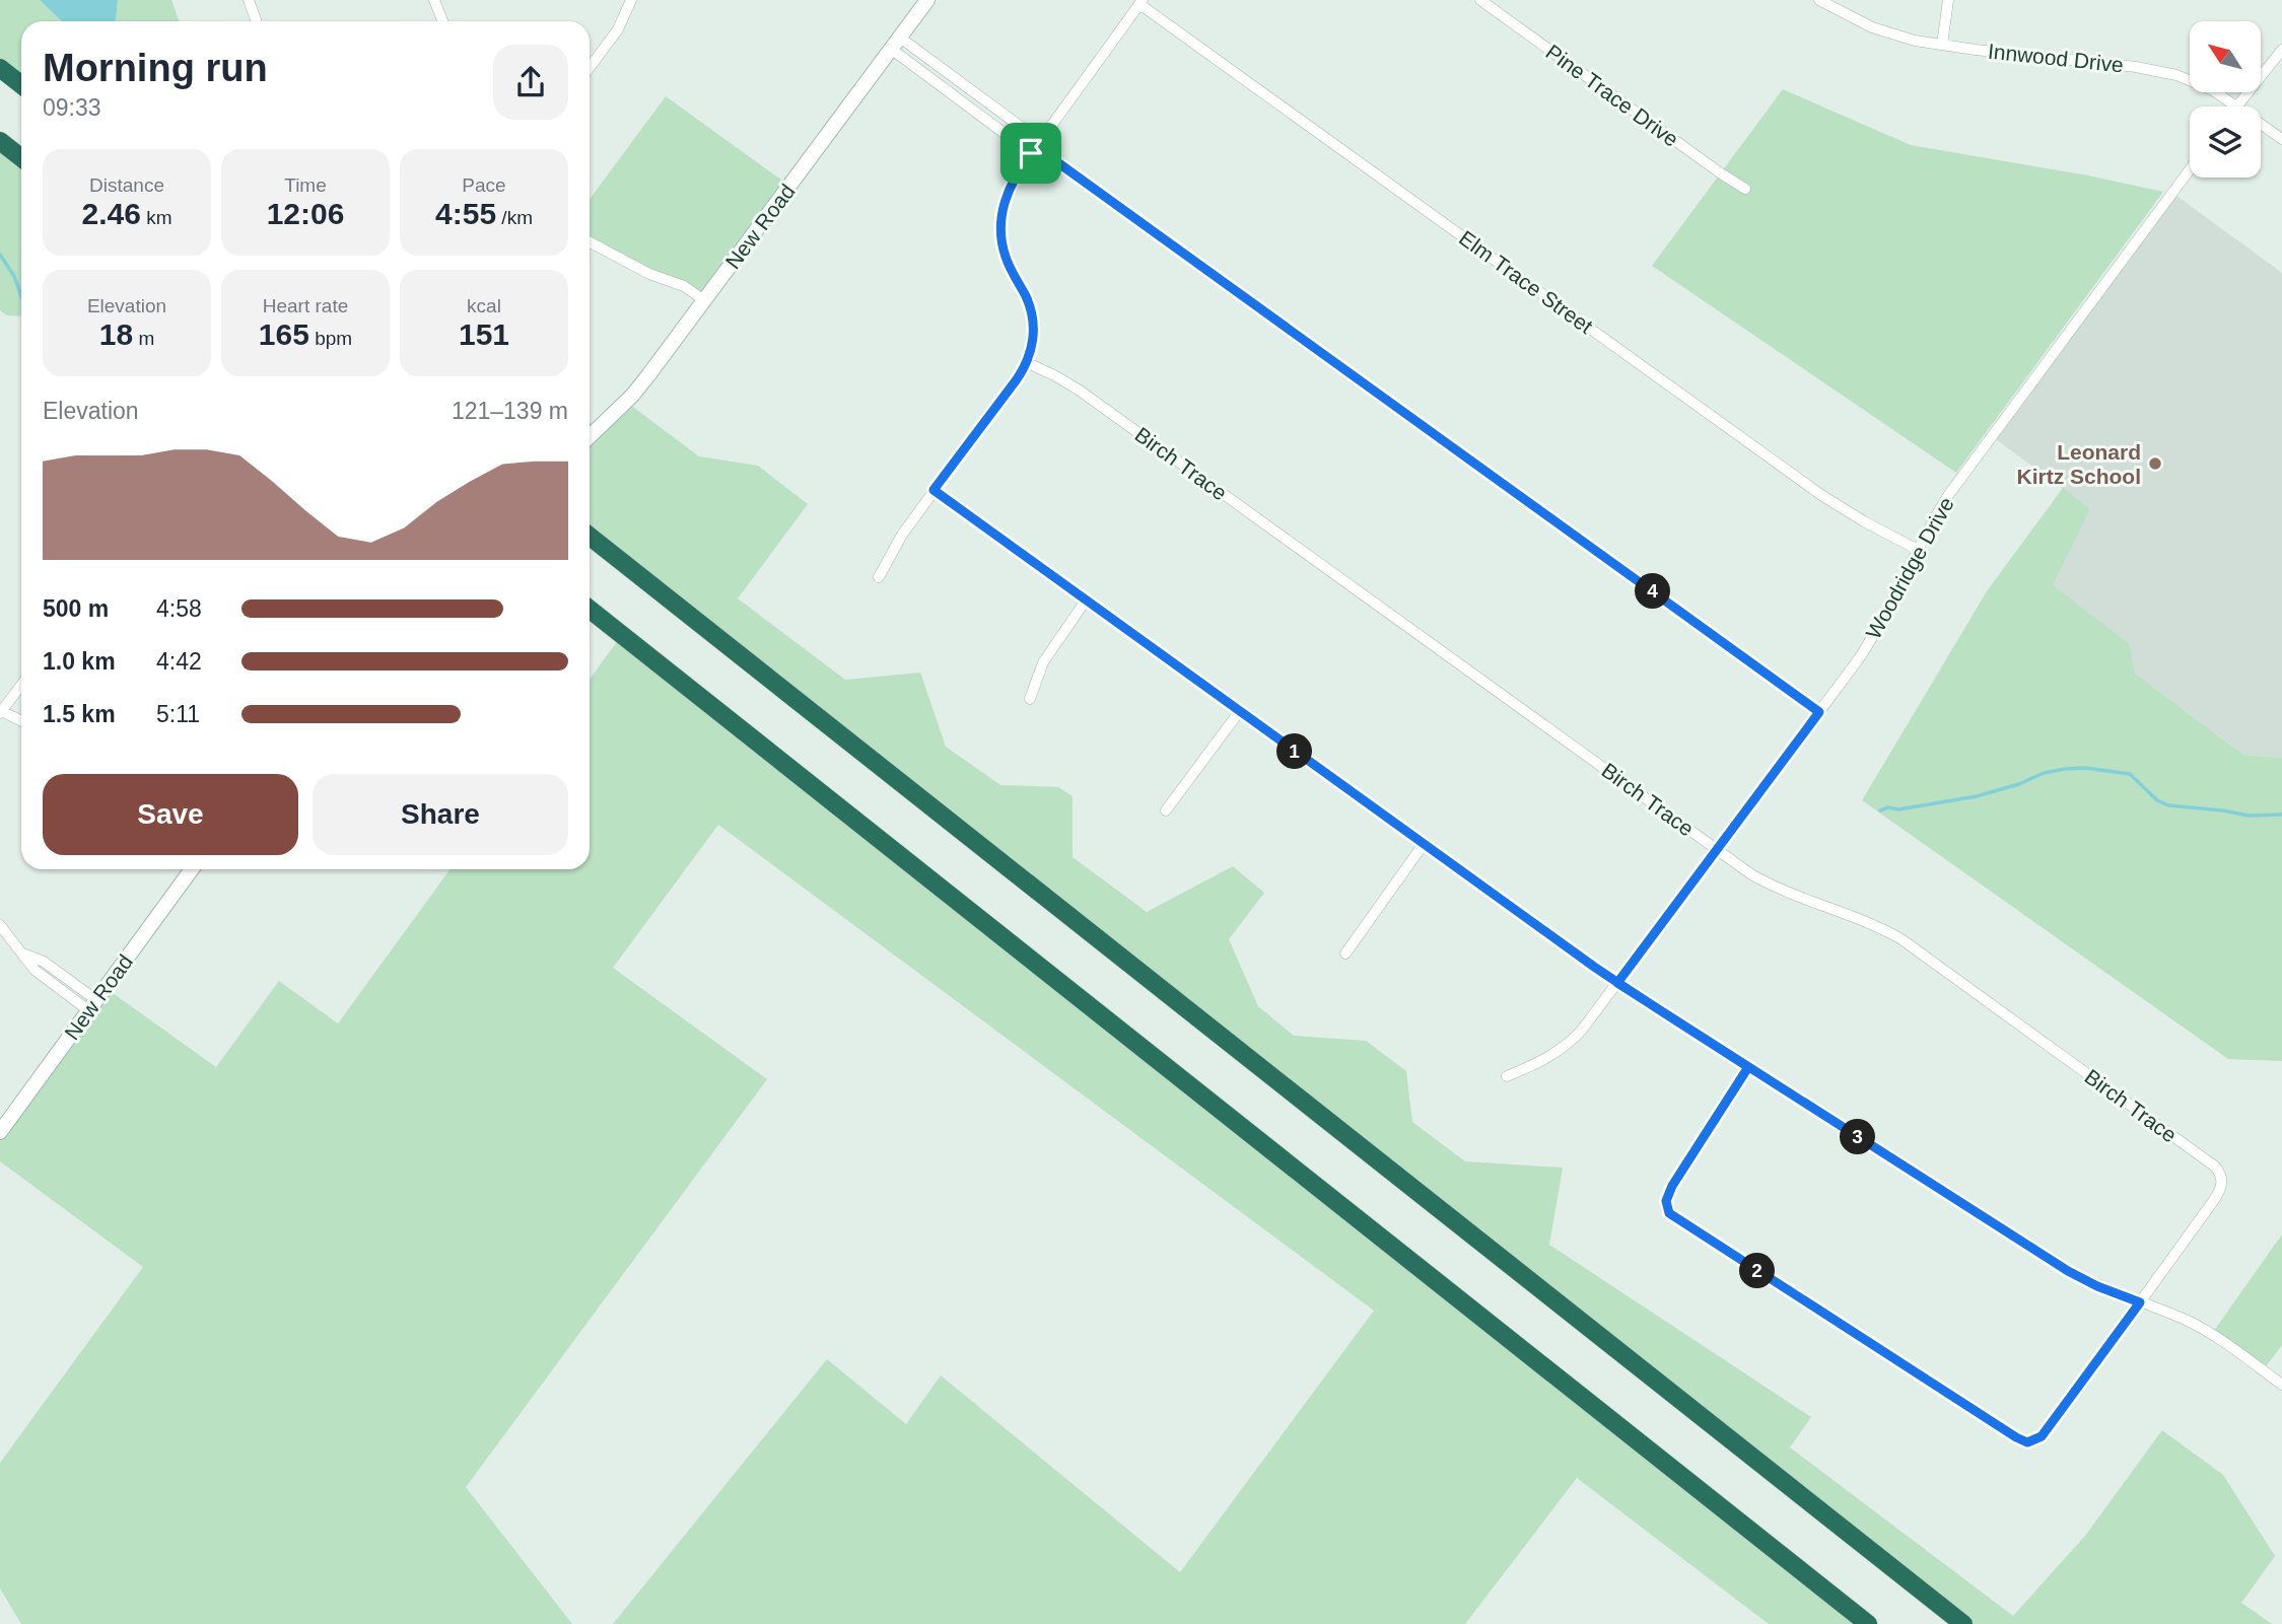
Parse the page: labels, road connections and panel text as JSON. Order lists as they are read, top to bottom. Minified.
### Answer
{"streets":{"street":["Innwood Drive","Pine Trace Drive","New Road","Elm Trace Street","Birch Trace","Woodridge Drive"]},"crossings":[["Elm Trace Street","Woodridge Drive"],["Birch Trace","Woodridge Drive"]],"places":["Leonard Kirtz School"],"north":"top left","page":{"heading":["Morning run","09:33"],"stats":[["Distance","2.46 km"],["Time","12:06"],["Pace","4:55 /km"],["Elevation","18 m"],["Heart rate","165 bpm"],["kcal","151"]],"chart":["Elevation","121–139 m"],"pins":["4","1","3","2"],"list":[{"name":"500 m","note":"4:58"},{"name":"1.0 km","note":"4:42"},{"name":"1.5 km","note":"5:11"}],"buttons":["Save","Share"]}}
